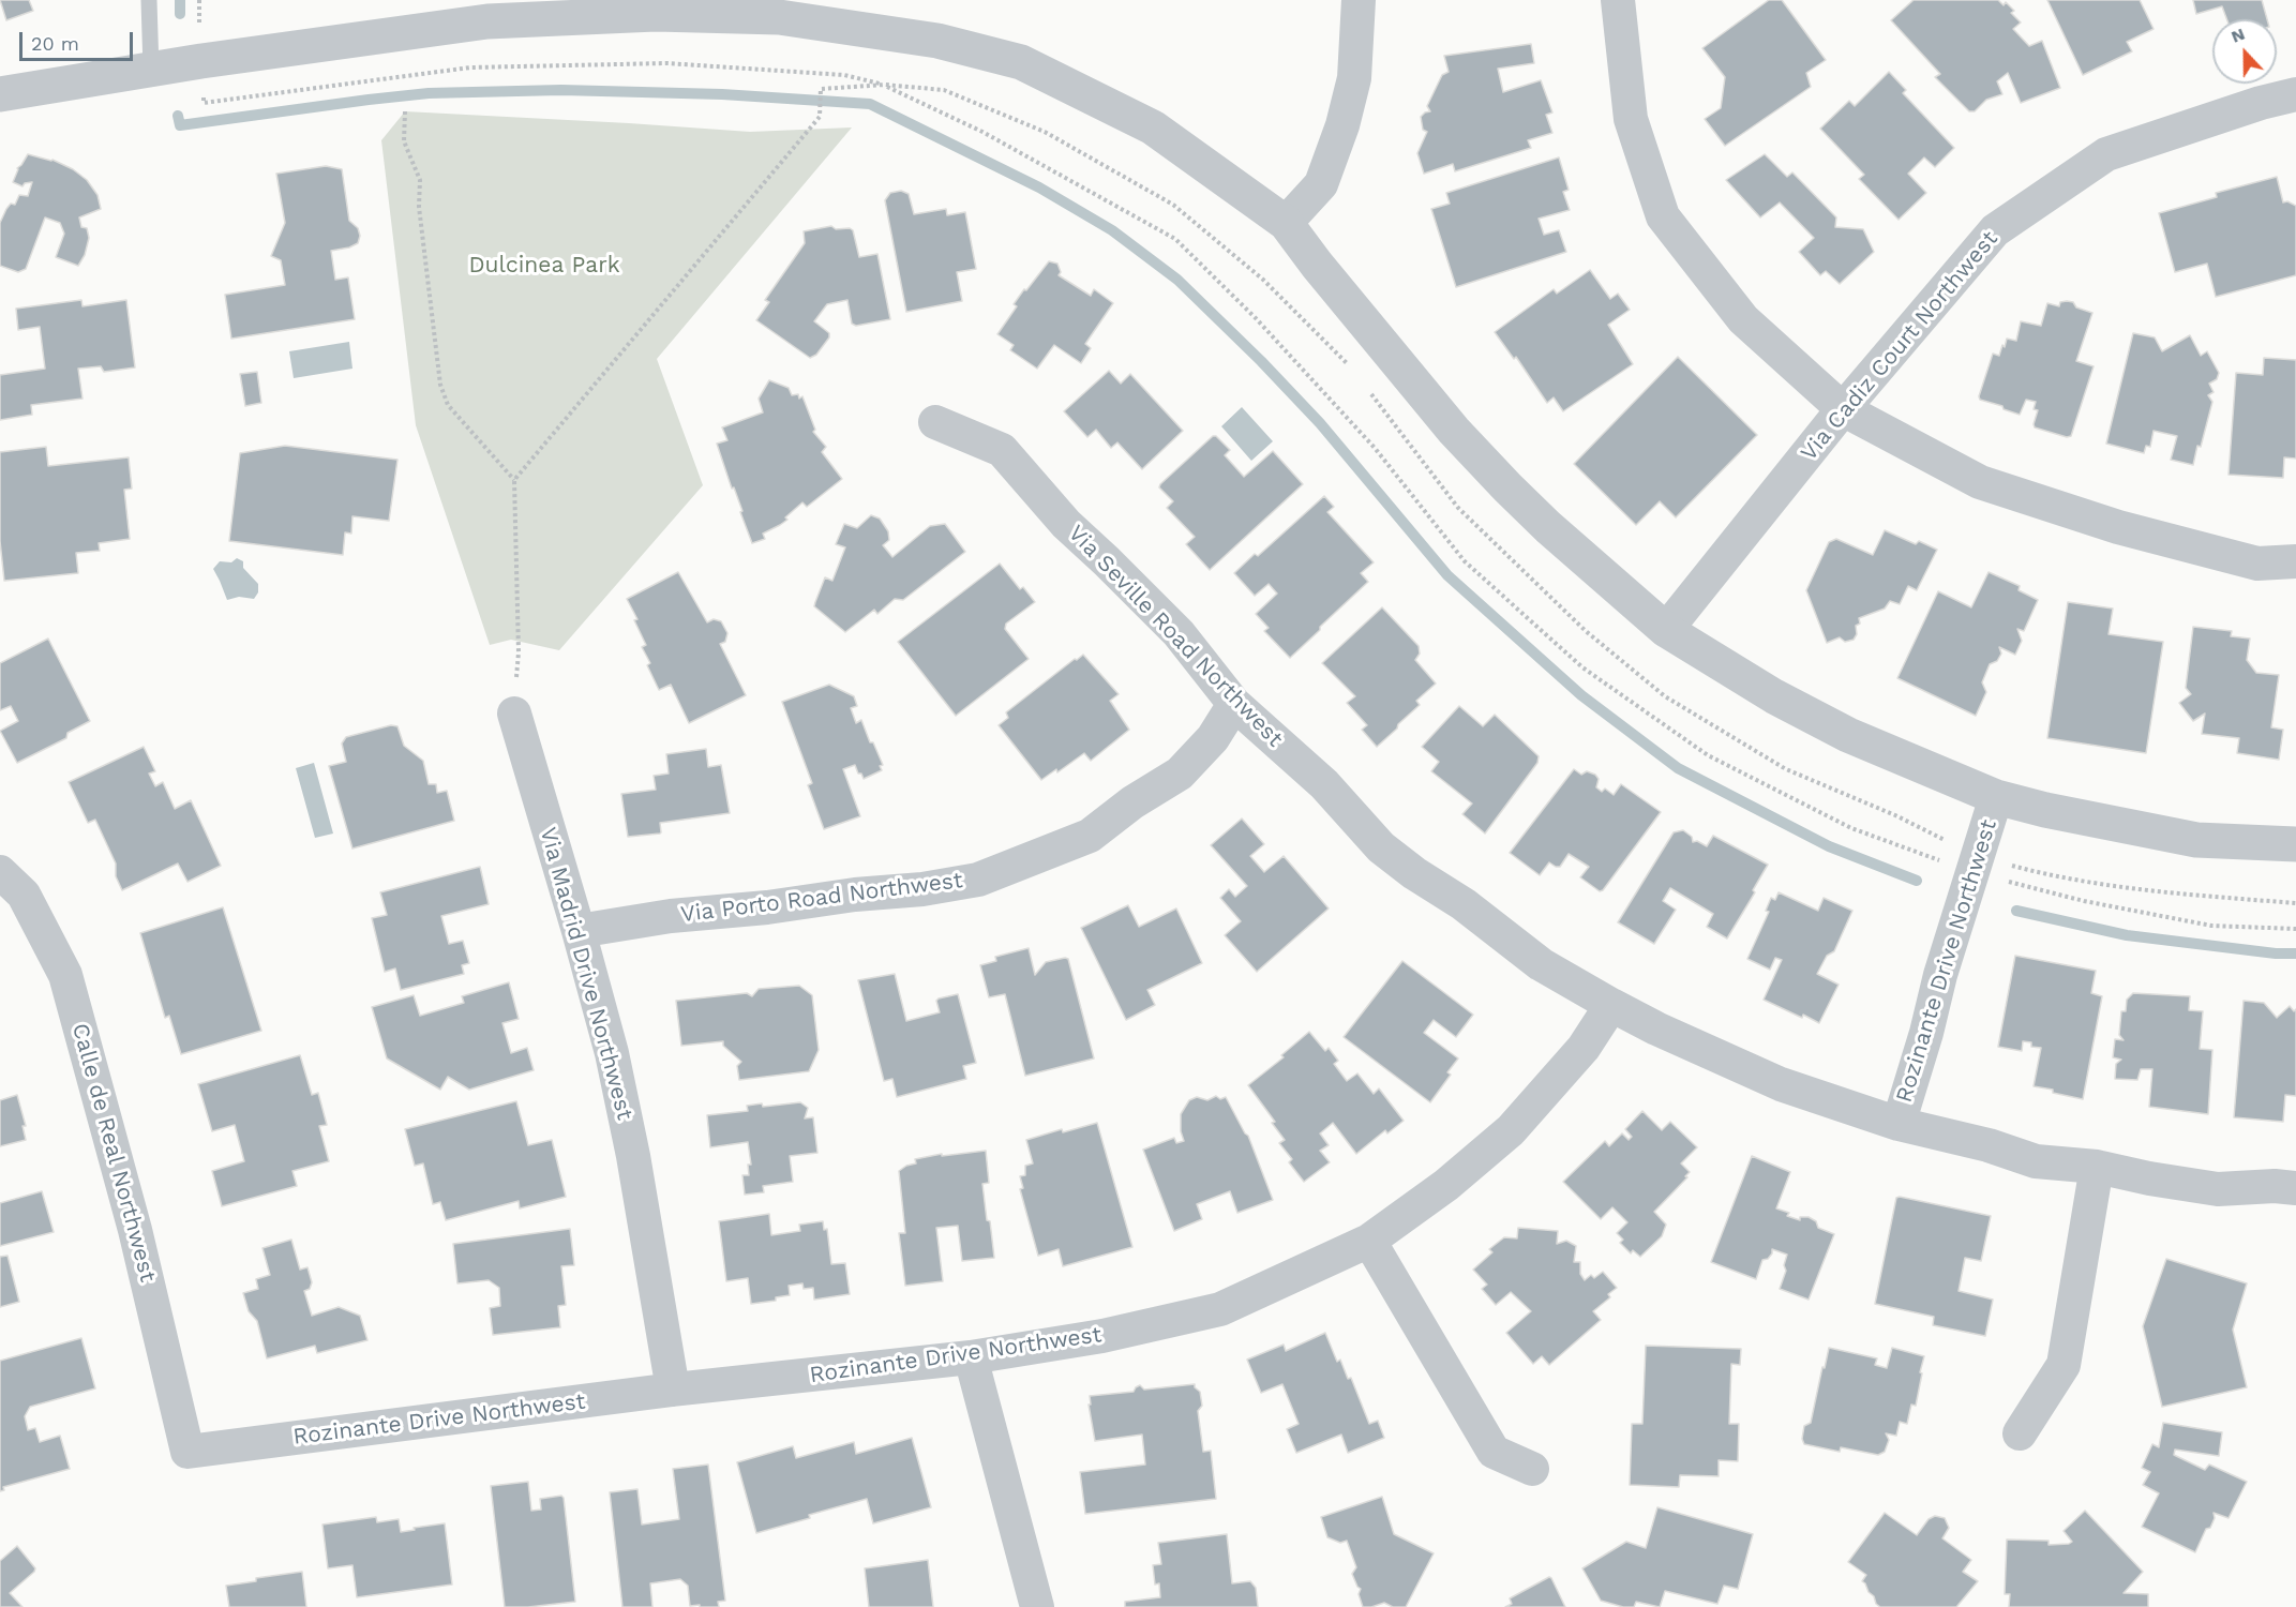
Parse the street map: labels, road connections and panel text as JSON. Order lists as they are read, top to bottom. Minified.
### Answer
{"streets":{"street":["Via Cadiz Court Northwest","Via Seville Road Northwest","Via Porto Road Northwest","Rozinante Drive Northwest","Via Madrid Drive Northwest","Calle de Real Northwest"]},"crossings":[["Via Seville Road Northwest","Via Porto Road Northwest"],["Via Seville Road Northwest","Rozinante Drive Northwest"],["Via Porto Road Northwest","Via Madrid Drive Northwest"],["Rozinante Drive Northwest","Via Madrid Drive Northwest"],["Rozinante Drive Northwest","Calle de Real Northwest"]],"parks":["Dulcinea Park"],"scale_bar":"20 m","north":"top"}
